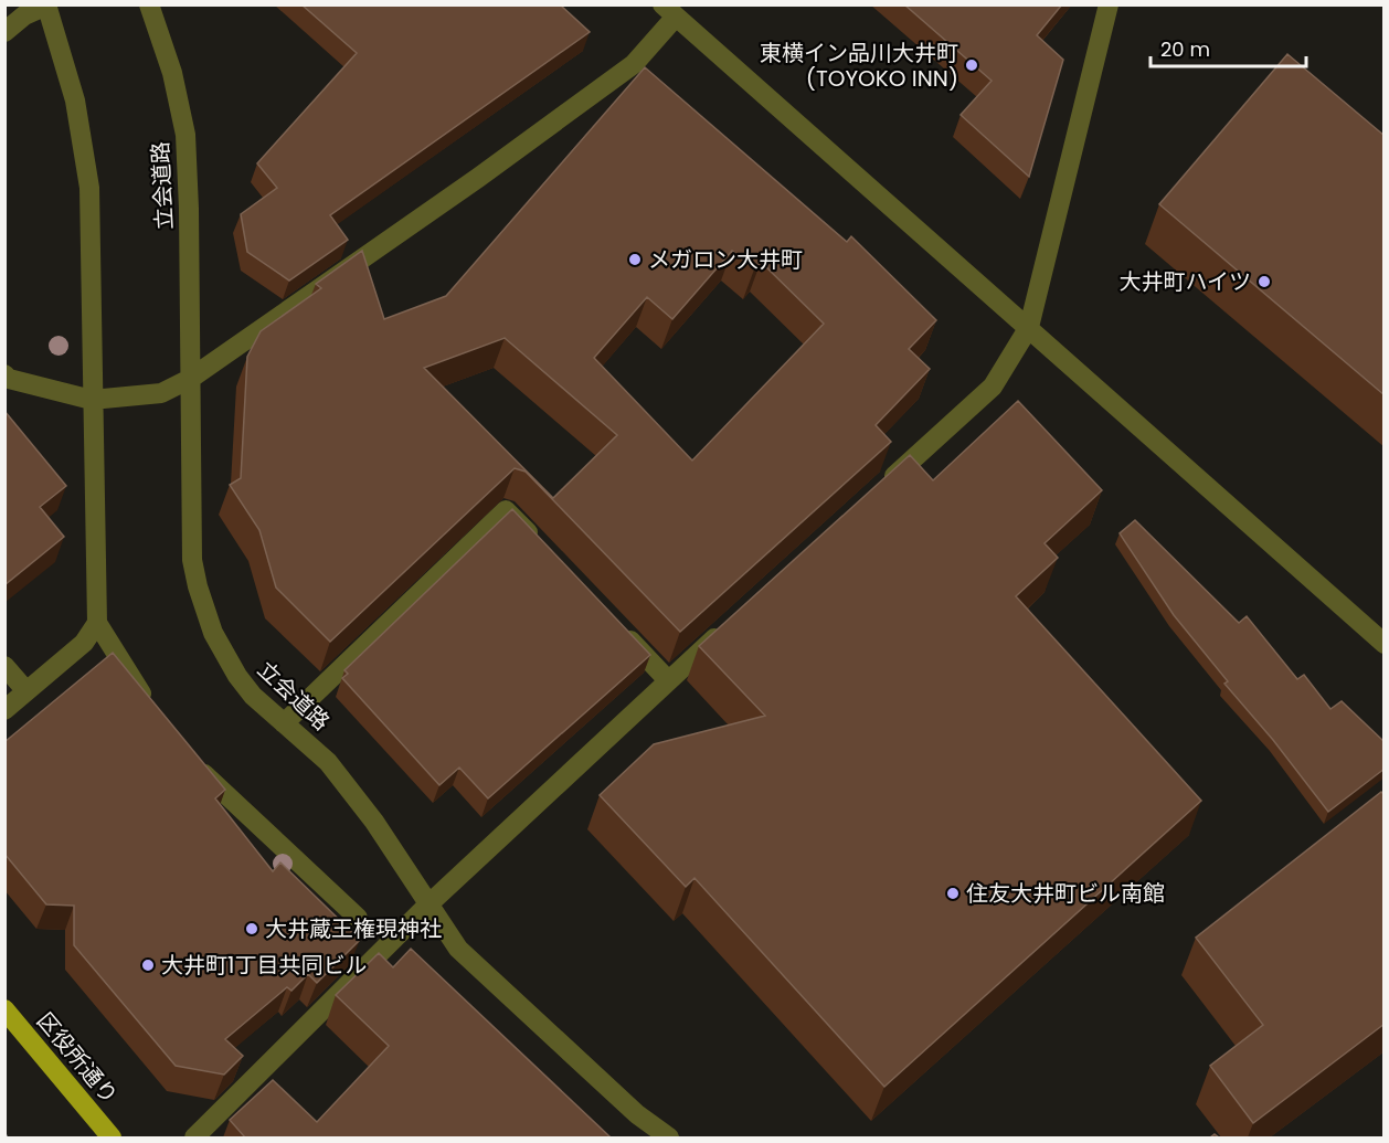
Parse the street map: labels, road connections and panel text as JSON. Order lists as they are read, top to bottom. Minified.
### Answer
{"streets":{"main road":["区役所通り"],"street":["立会道路"]},"places":["東横イン品川大井町 (TOYOKO INN)","メガロン大井町","大井町ハイツ","住友大井町ビル南館","大井蔵王権現神社","大井町1丁目共同ビル"],"scale_bar":"20 m"}
